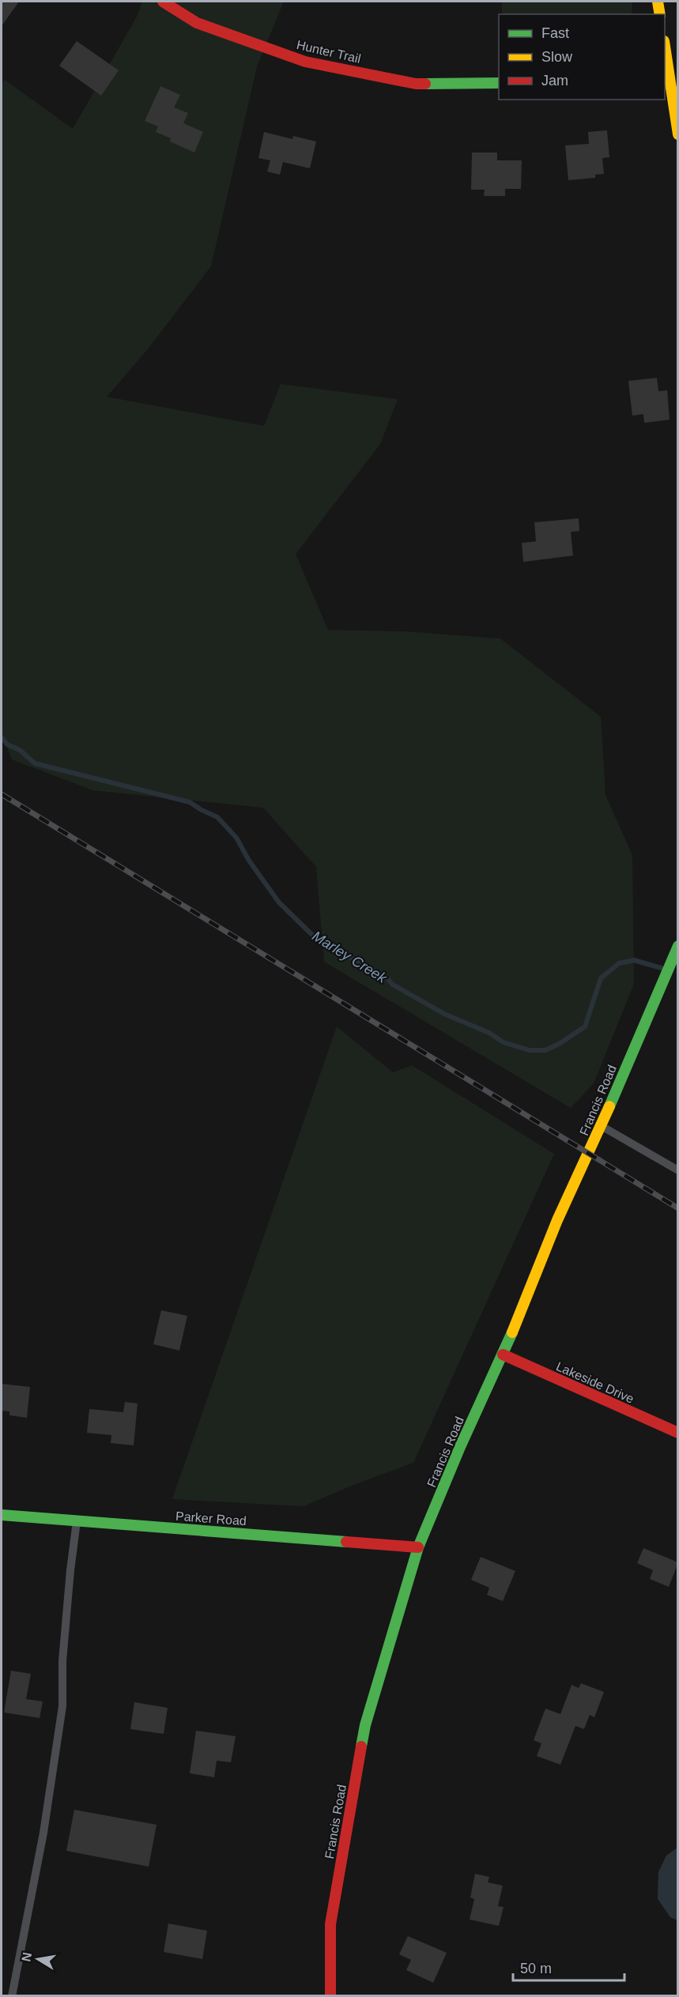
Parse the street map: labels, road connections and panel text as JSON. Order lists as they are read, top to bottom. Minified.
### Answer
{"streets":{"street":["Hunter Trail","Francis Road","Lakeside Drive","Parker Road"]},"crossings":[["Francis Road","Lakeside Drive"],["Francis Road","Parker Road"]],"water":["Marley Creek"],"legend":["Fast","Slow","Jam"],"scale_bar":"50 m","north":"left"}
